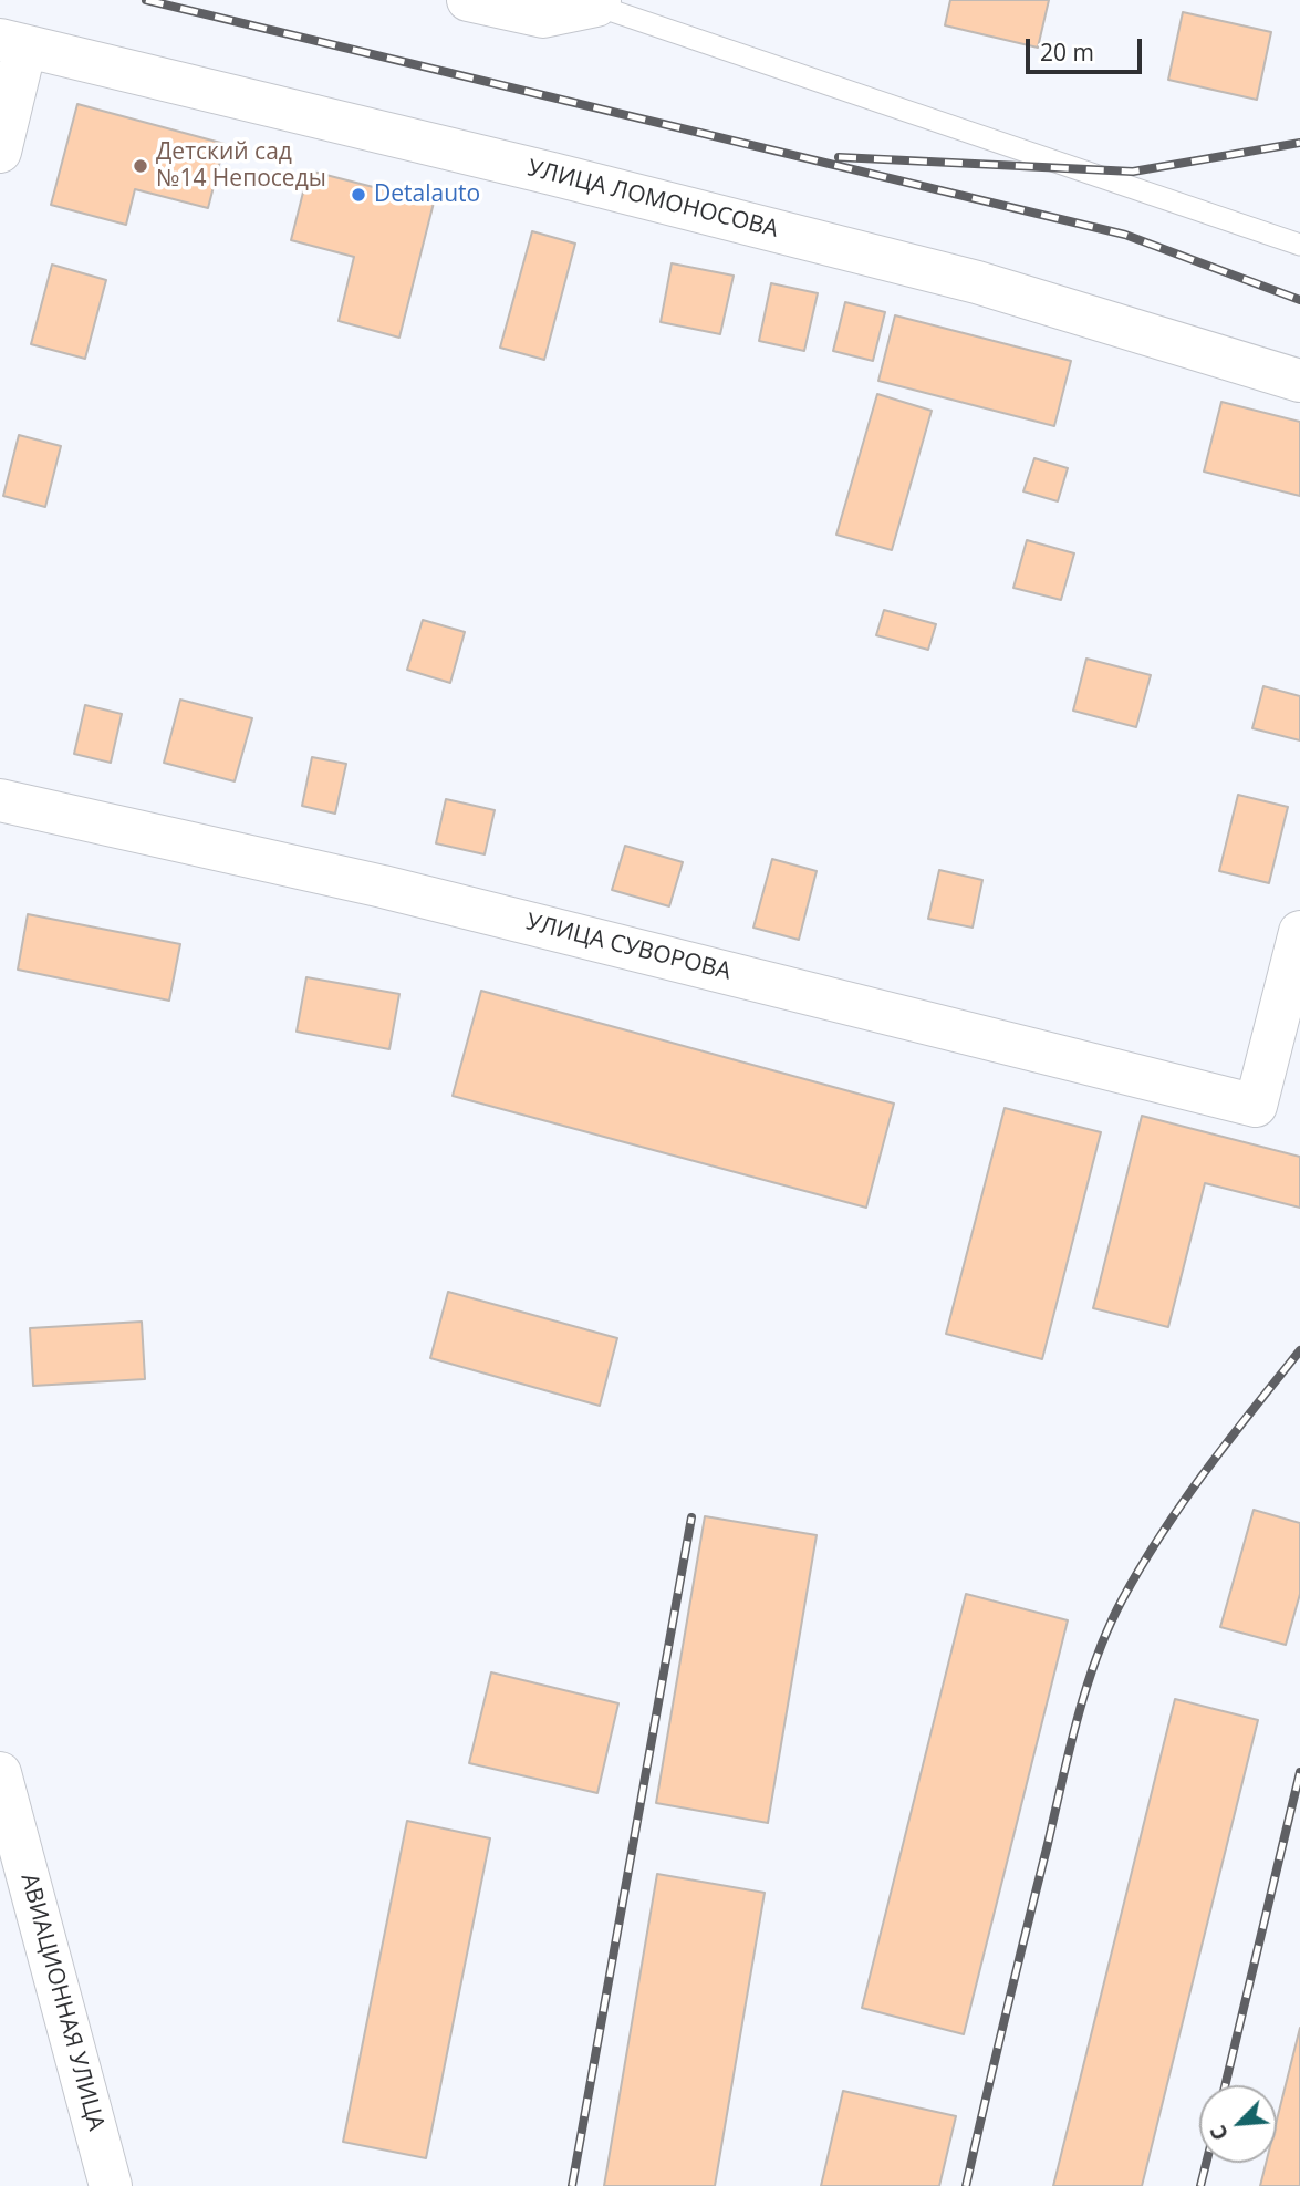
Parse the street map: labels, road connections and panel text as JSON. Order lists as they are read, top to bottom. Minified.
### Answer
{"streets":{"street":["УЛИЦА ЛОМОНОСОВА","УЛИЦА СУВОРОВА","АВИАЦИОННАЯ УЛИЦА"]},"places":["Детский сад №14 Непоседы","Detalauto"],"scale_bar":"20 m","north":"bottom left"}
